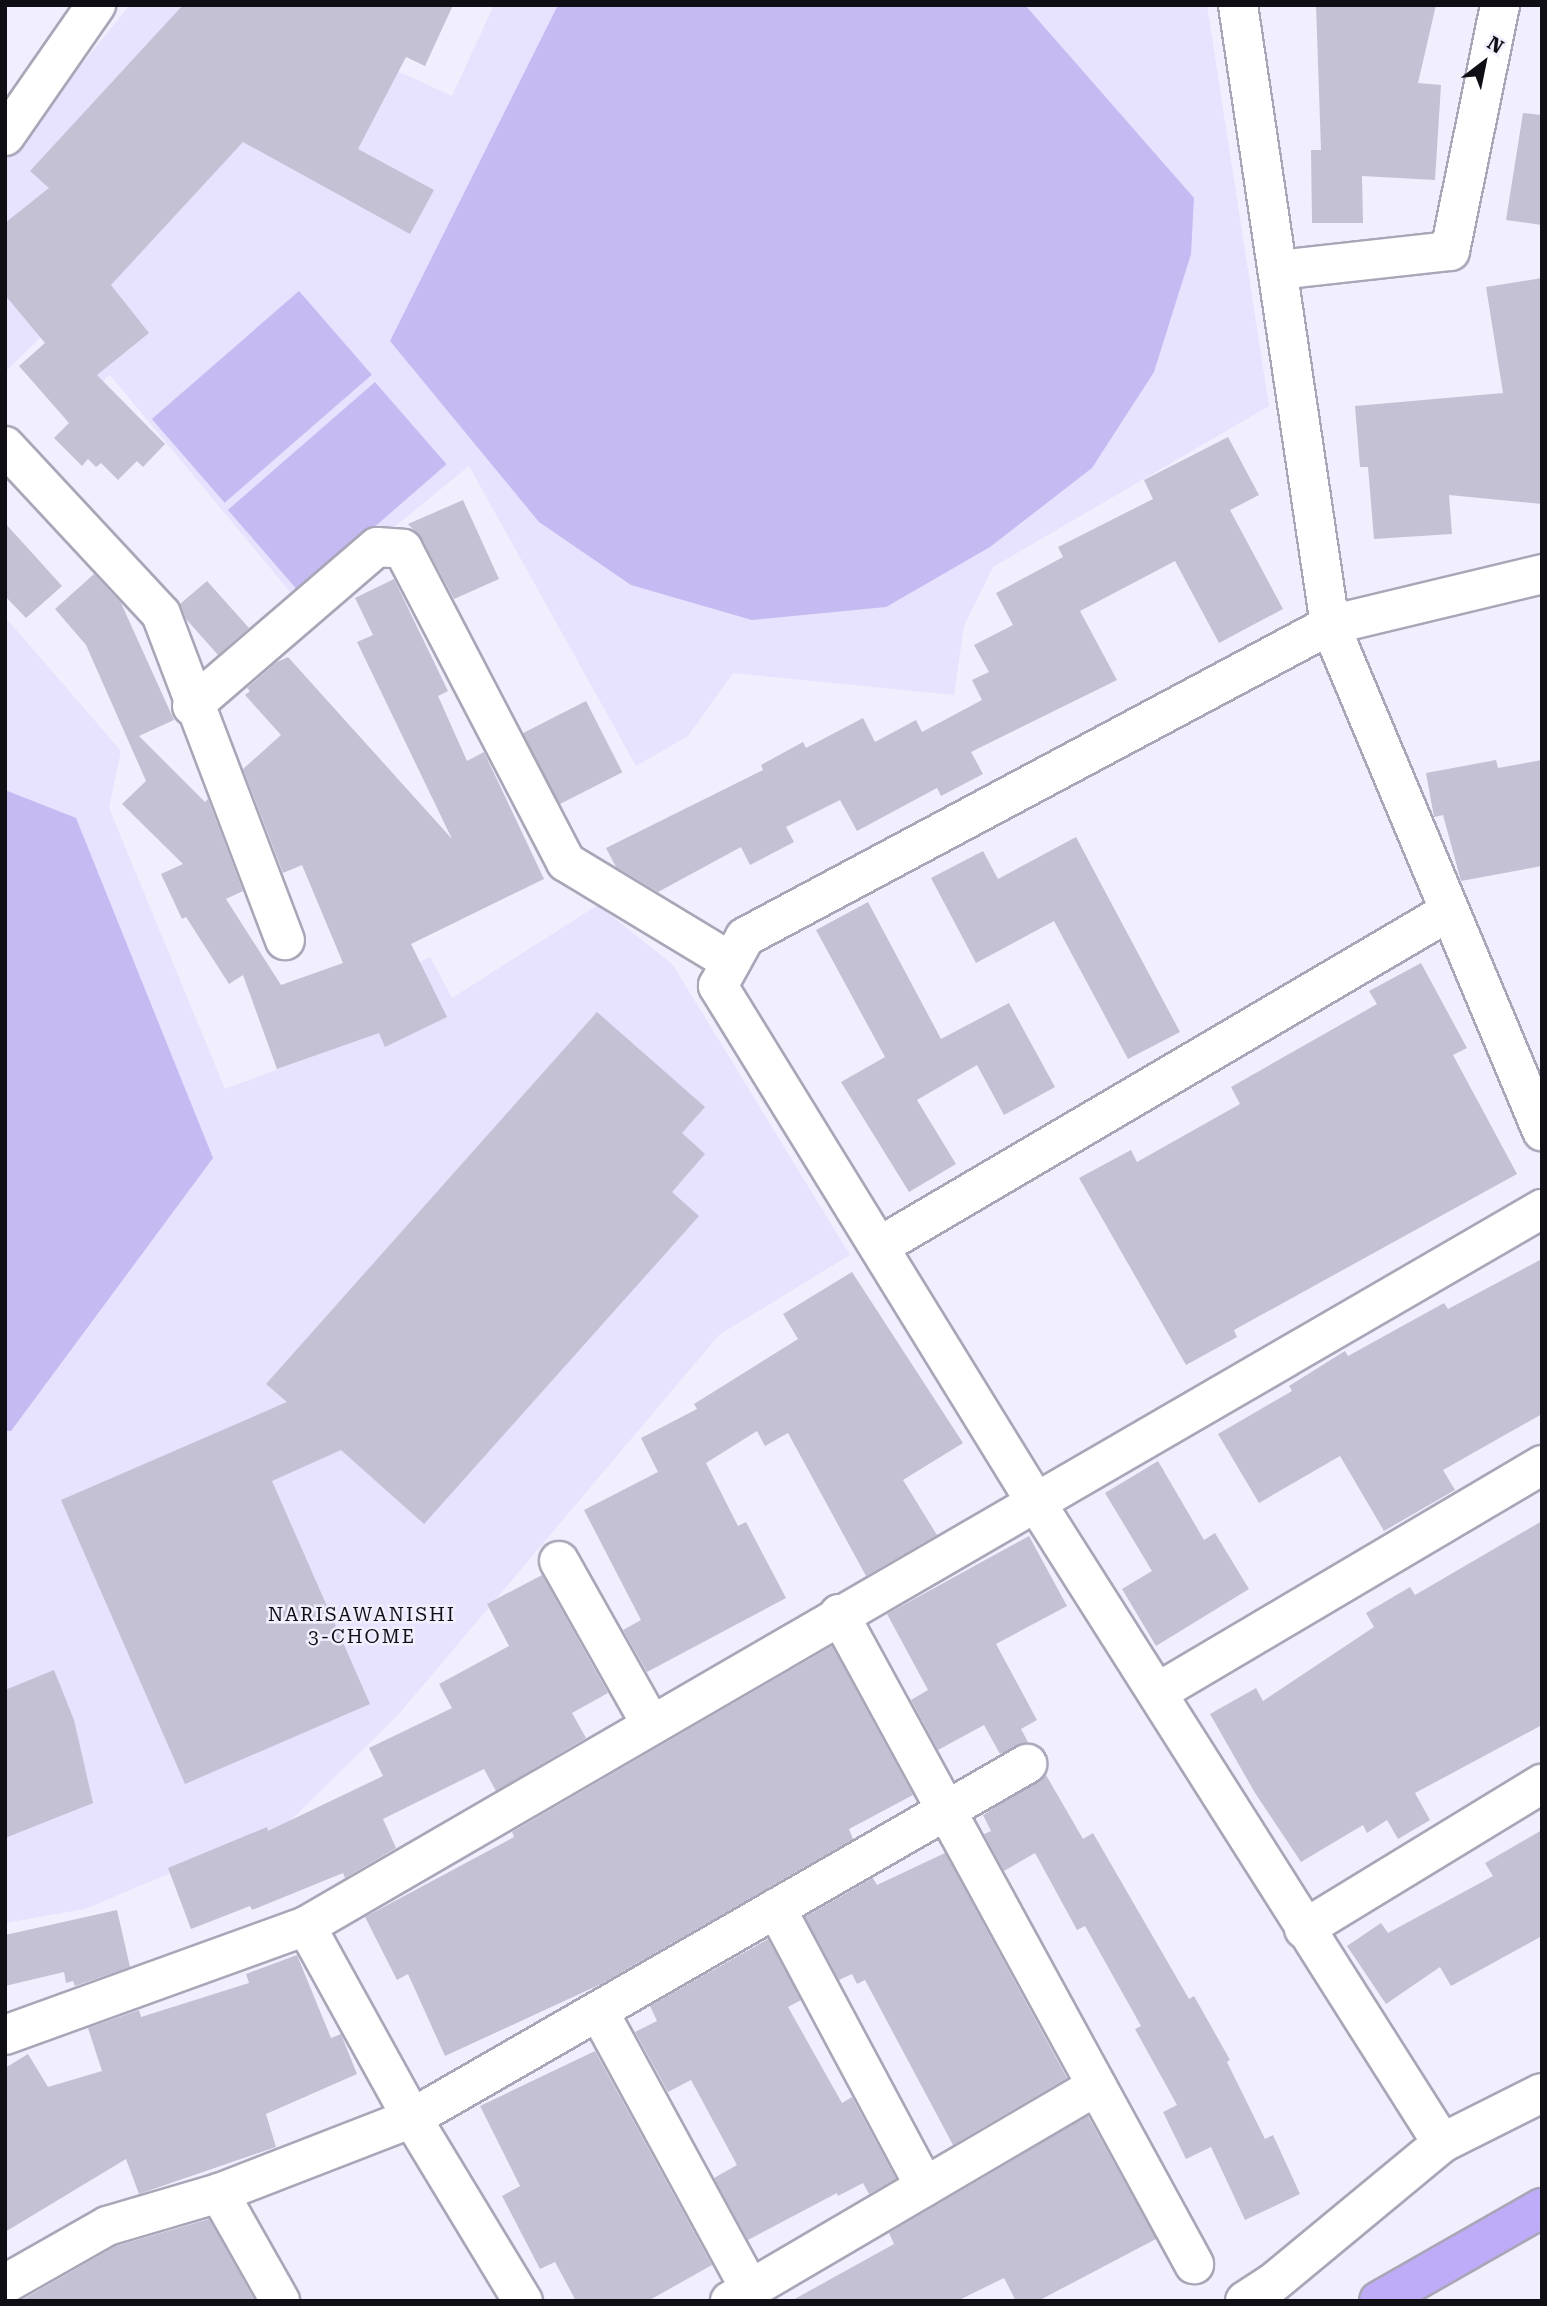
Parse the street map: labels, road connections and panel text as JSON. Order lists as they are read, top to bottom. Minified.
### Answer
{"districts":["NARISAWANISHI 3-CHOME"],"north":"top right"}
